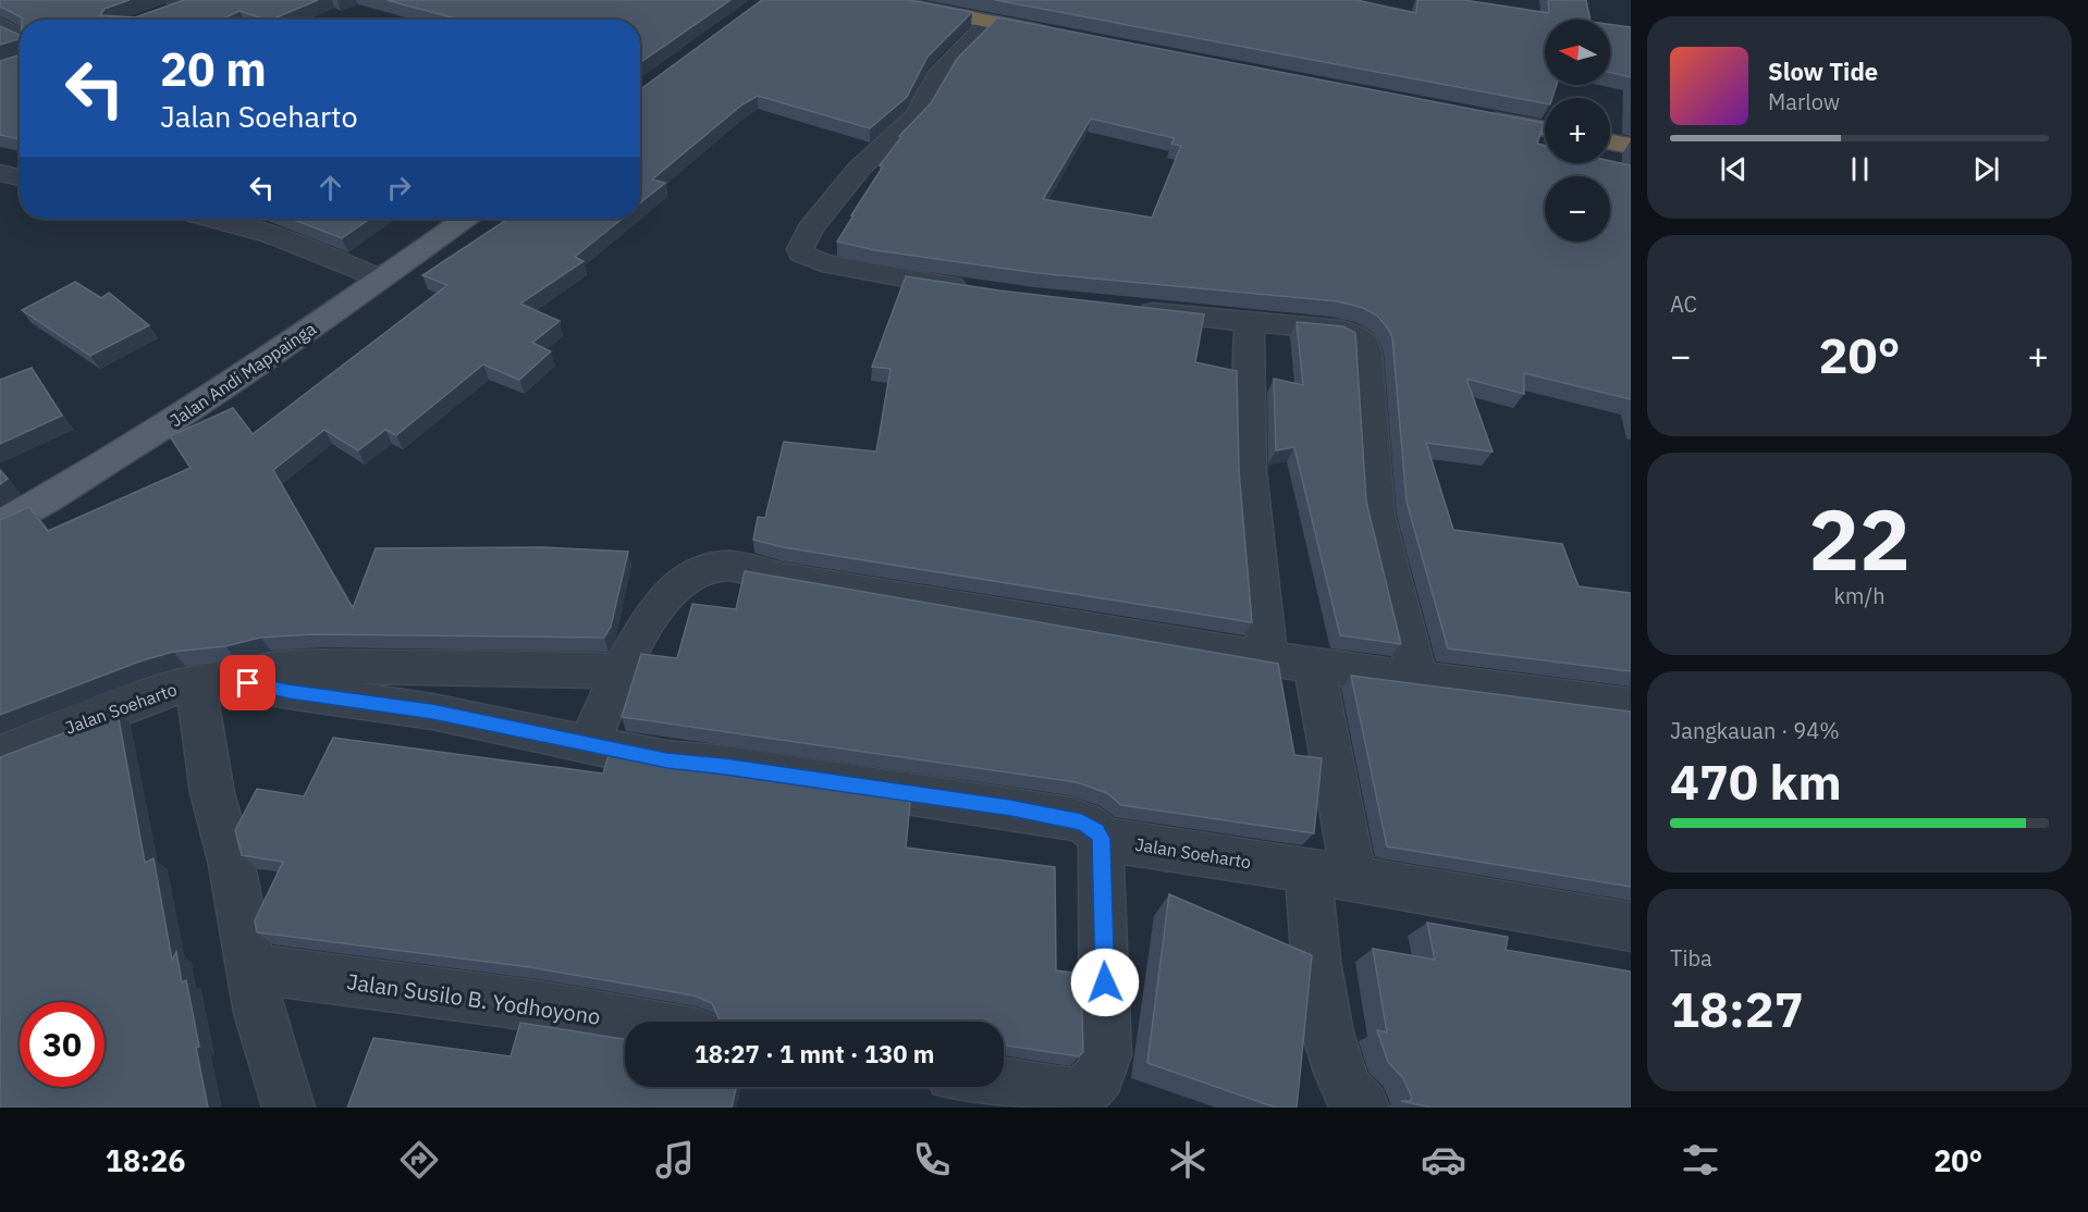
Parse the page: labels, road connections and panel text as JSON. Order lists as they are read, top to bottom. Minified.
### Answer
{"streets":{"main road":["Jalan Andi Mappainga"],"street":["Jalan Soeharto","Jalan Susilo B. Yodhoyono"]},"north":"left","page":{"map_buttons":["+","−"],"turn":["20 m","Jalan Soeharto"],"song":["Slow Tide","Marlow"],"tile":["AC",["22","km/h"],["Jangkauan · 94%","470 km"],["Tiba","18:27"]],"heat":["−","20°","+"],"limit":"30","trip":"18:27 · 1 mnt · 130 m","tabs":["18:26","20°"]}}
